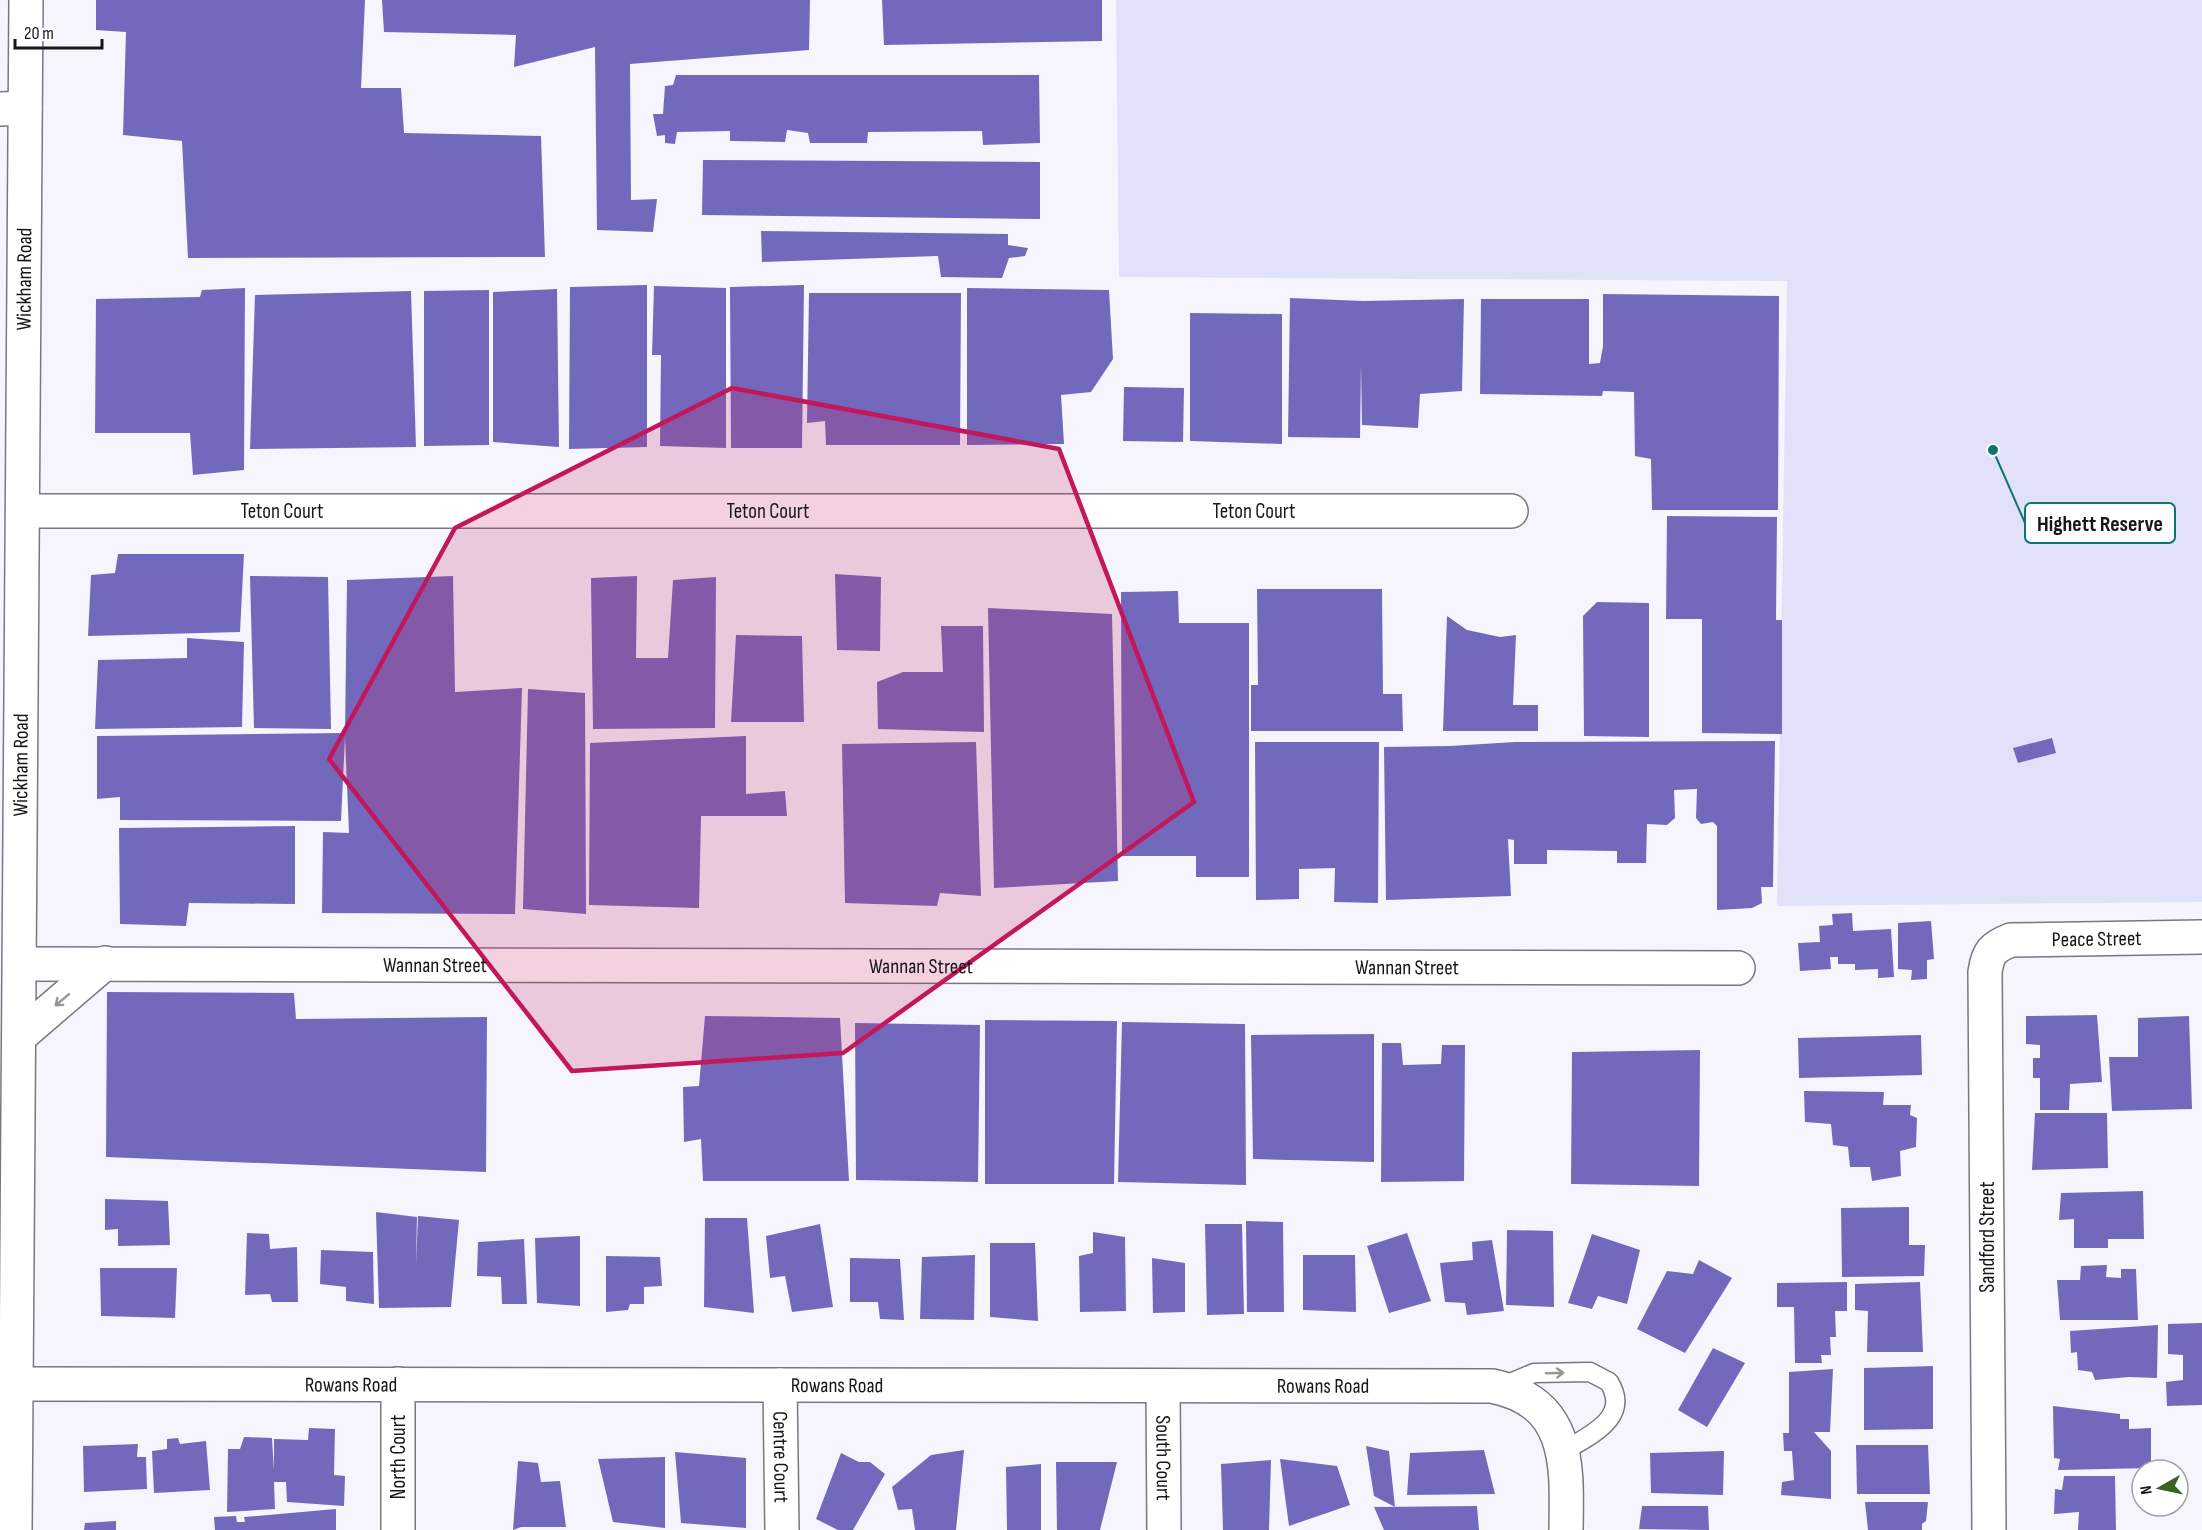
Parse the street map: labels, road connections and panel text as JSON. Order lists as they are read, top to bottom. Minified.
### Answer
{"streets":{"street":["Wickham Road","Teton Court","Peace Street","Wannan Street","Sandford Street","Rowans Road","North Court","Centre Court","South Court"]},"crossings":[["Wickham Road","Teton Court"],["Wickham Road","Wannan Street"],["Wickham Road","Rowans Road"],["Peace Street","Sandford Street"],["Rowans Road","North Court"],["Rowans Road","Centre Court"],["Rowans Road","South Court"]],"places":["Highett Reserve"],"scale_bar":"20 m","north":"left"}
